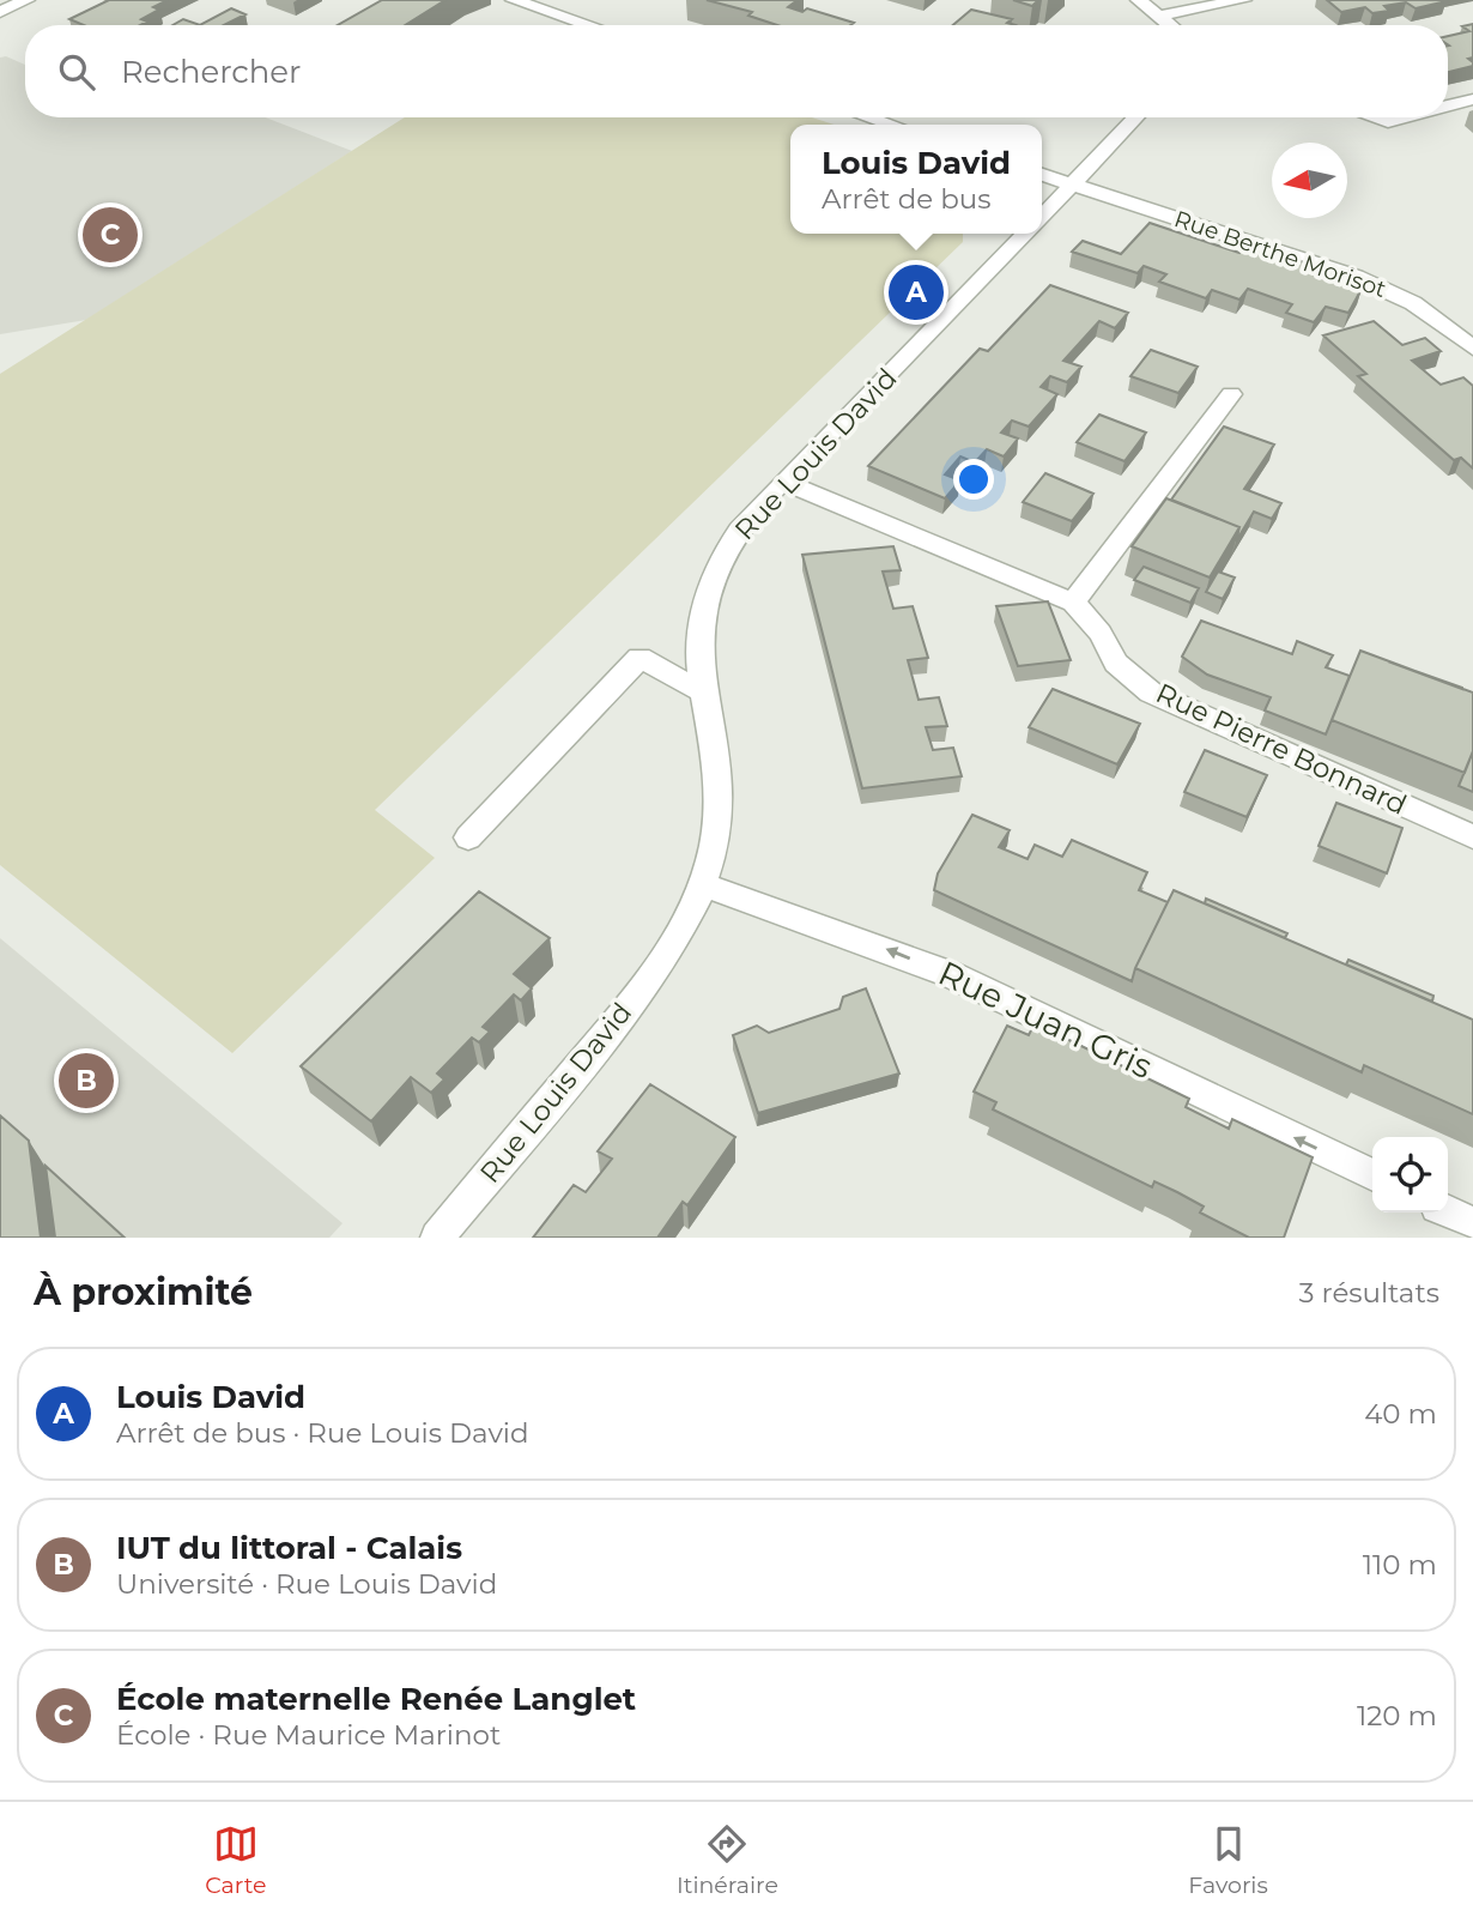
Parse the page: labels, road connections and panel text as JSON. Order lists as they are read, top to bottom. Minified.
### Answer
{"streets":{"street":["Rue Berthe Morisot","Rue Louis David","Rue Pierre Bonnard","Rue Juan Gris"]},"crossings":[["Rue Berthe Morisot","Rue Louis David"],["Rue Louis David","Rue Pierre Bonnard"],["Rue Louis David","Rue Juan Gris"]],"one_way":["Rue Juan Gris"],"north":"left","page":{"search":"Rechercher","popup":["Louis David","Arrêt de bus"],"pins":["C","A","B"],"heading":["À proximité","3 résultats"],"list":[{"mark":"A","name":"Louis David","note":"Arrêt de bus · Rue Louis David","value":"40 m"},{"mark":"B","name":"IUT du littoral - Calais","note":"Université · Rue Louis David","value":"110 m"},{"mark":"C","name":"École maternelle Renée Langlet","note":"École · Rue Maurice Marinot","value":"120 m"}],"nav":["Carte","Itinéraire","Favoris"]}}
